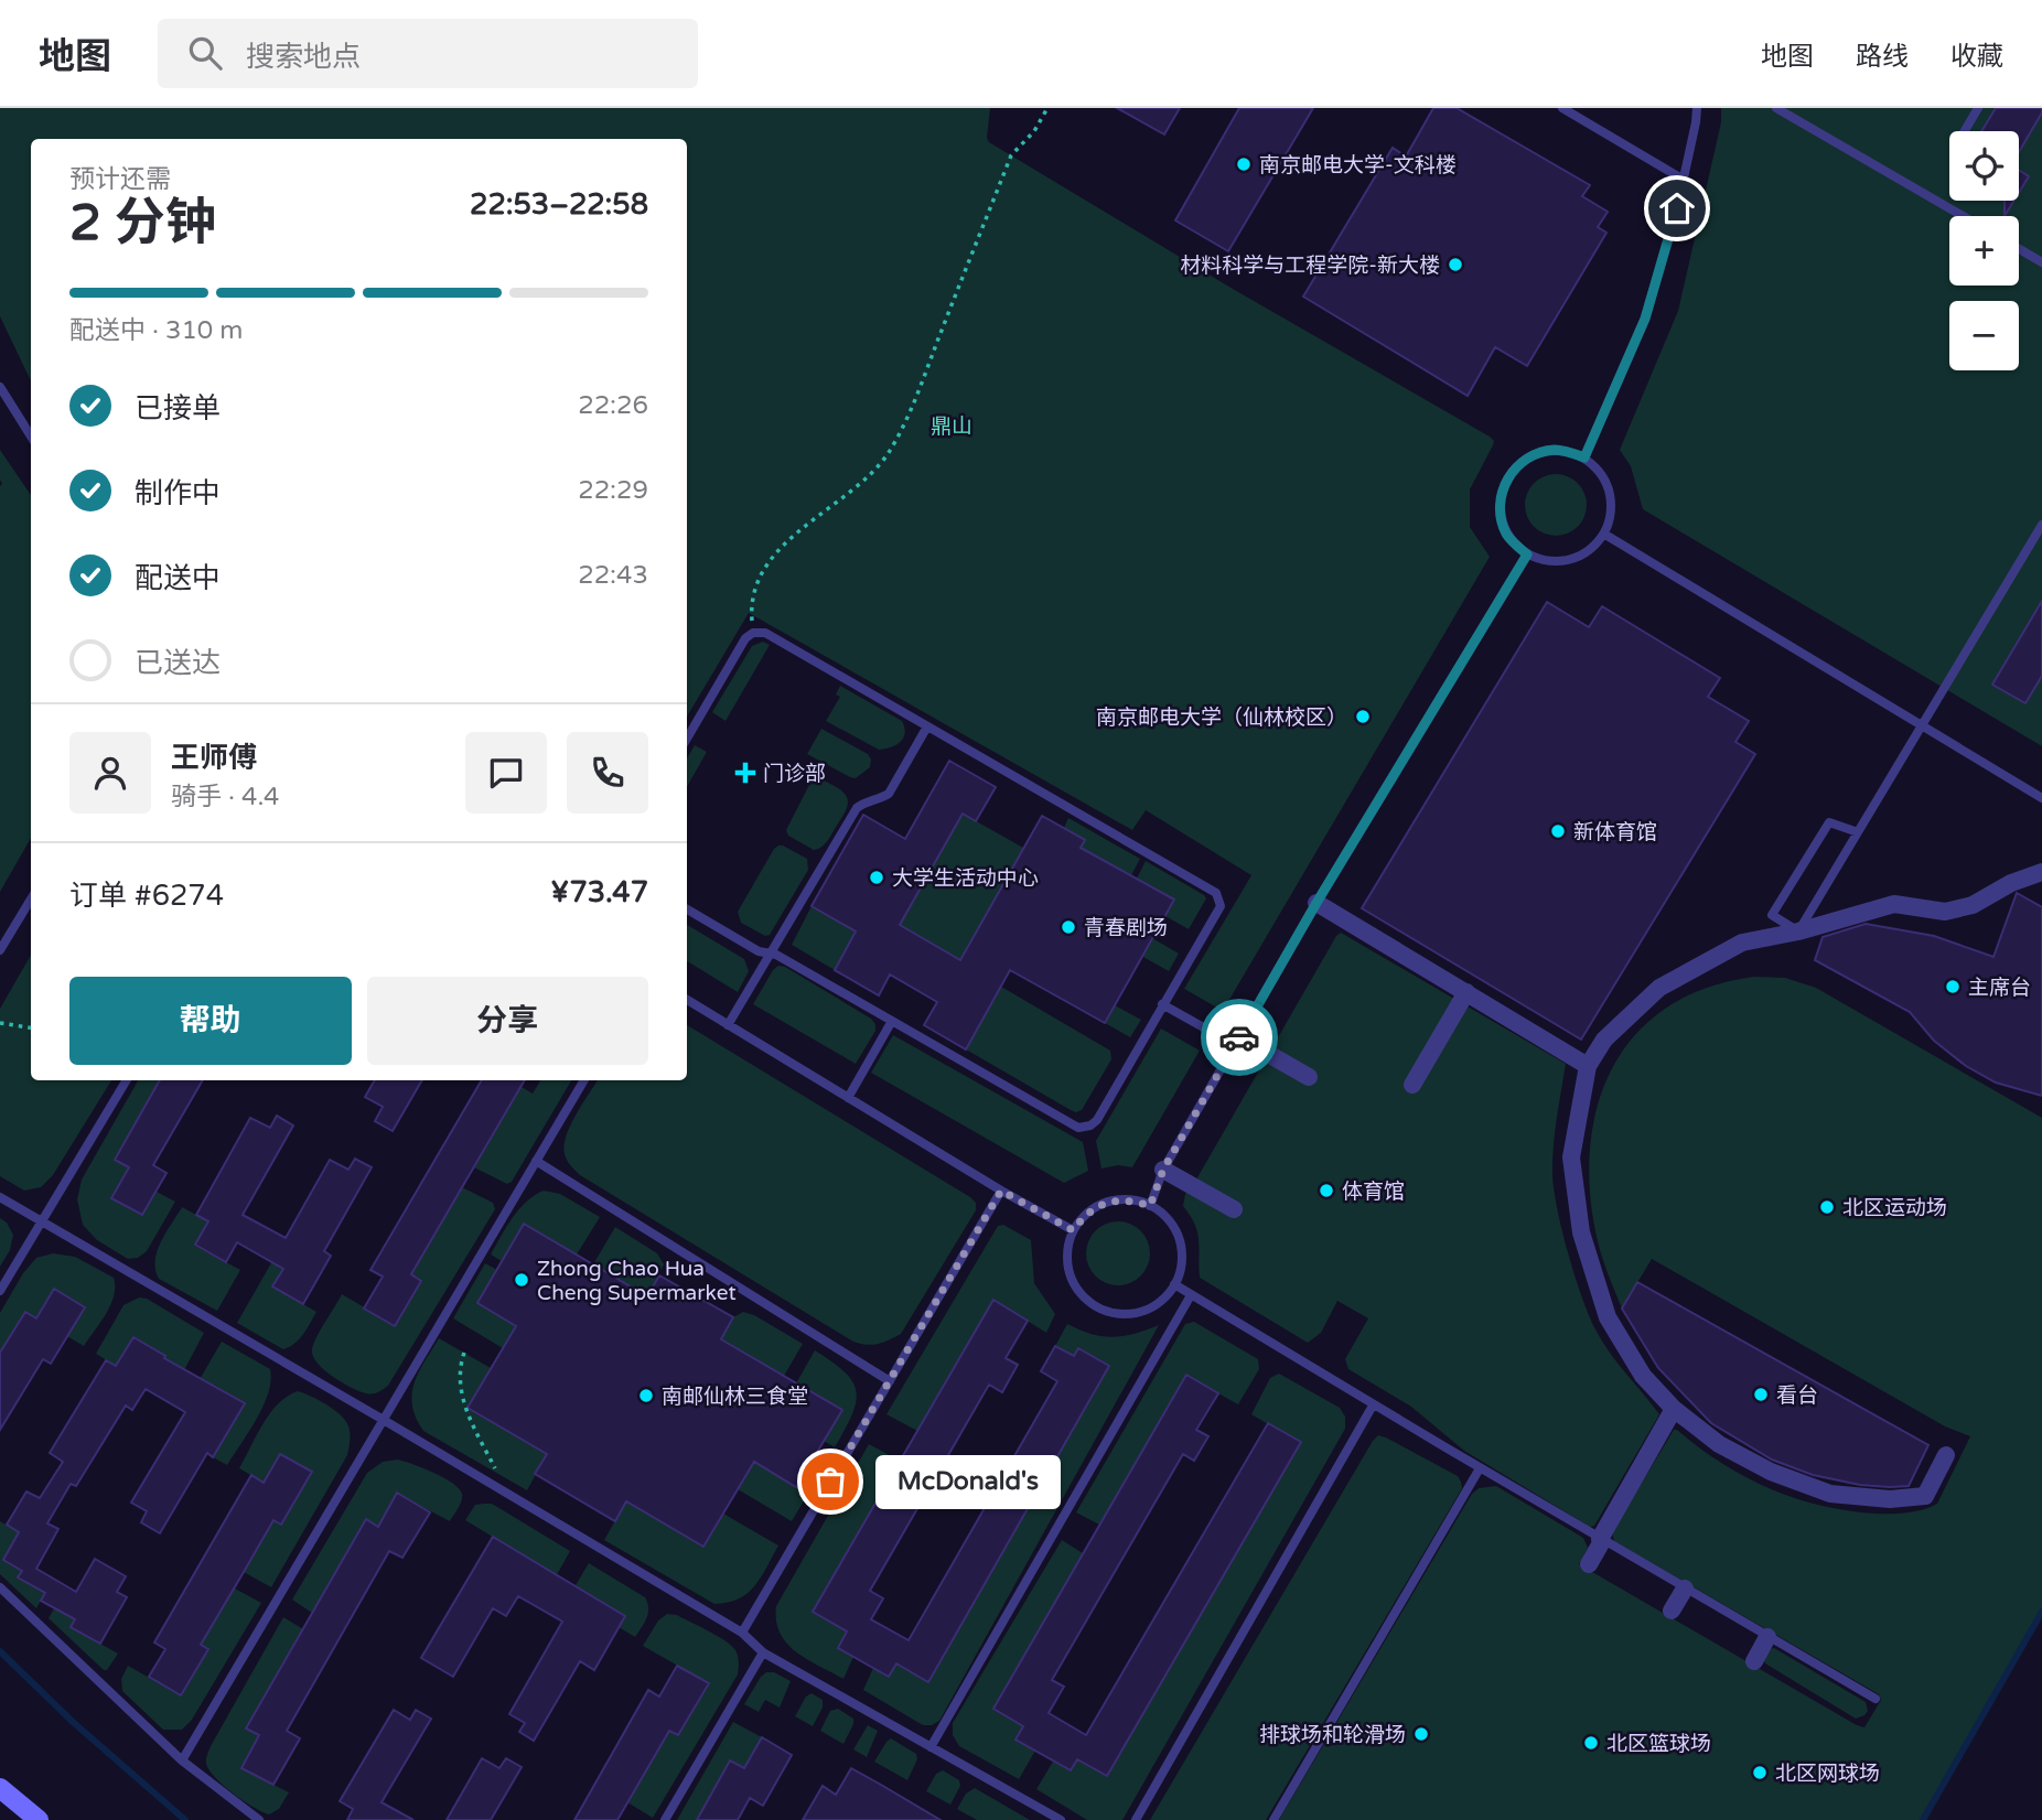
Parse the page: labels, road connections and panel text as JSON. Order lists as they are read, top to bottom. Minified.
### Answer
{"parks":["鼎山"],"places":{"other":["南京邮电大学-文科楼","材料科学与工程学院-新大楼","南京邮电大学（仙林校区）","新体育馆","大学生活动中心","青春剧场","主席台","体育馆","北区运动场","Zhong Chao Hua Cheng Supermarket","看台","南邮仙林三食堂","McDonald's","排球场和轮滑场","北区篮球场","北区网球场"],"health":["门诊部"]},"page":{"header":"地图","search":"搜索地点","nav":["地图","路线","收藏"],"map_buttons":["+","−"],"heading":["2 分钟","预计还需","22:53–22:58"],"panel":["王师傅","骑手 · 4.4","订单 #6274","¥73.47"],"bar":"配送中 · 310 m","list":[["已接单","22:26"],["制作中","22:29"],["配送中","22:43"],"已送达"],"buttons":["帮助","分享"],"bubble":"McDonald's"}}
